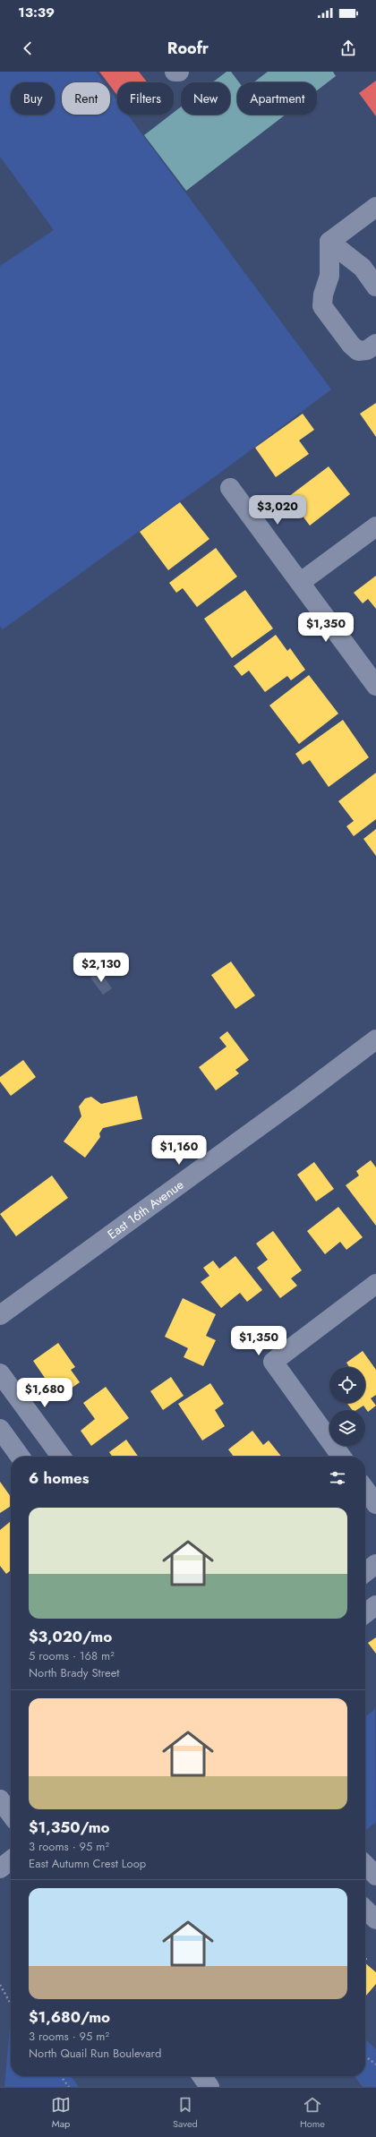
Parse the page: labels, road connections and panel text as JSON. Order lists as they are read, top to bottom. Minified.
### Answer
{"streets":{"street":["East 16th Avenue"]},"page":{"status":"13:39","header":"Roofr","chip":["Buy","Rent","Filters","New","Apartment"],"price":["$3,020","$1,350","$2,130","$1,160","$1,350","$1,680"],"heading":"6 homes","list":[{"name":"$3,020/mo","note":"5 rooms · 168 m² · North Brady Street"},{"name":"$1,350/mo","note":"3 rooms · 95 m² · East Autumn Crest Loop"},{"name":"$1,680/mo","note":"3 rooms · 95 m² · North Quail Run Boulevard"}],"tabs":["Map","Saved","Home"]}}
